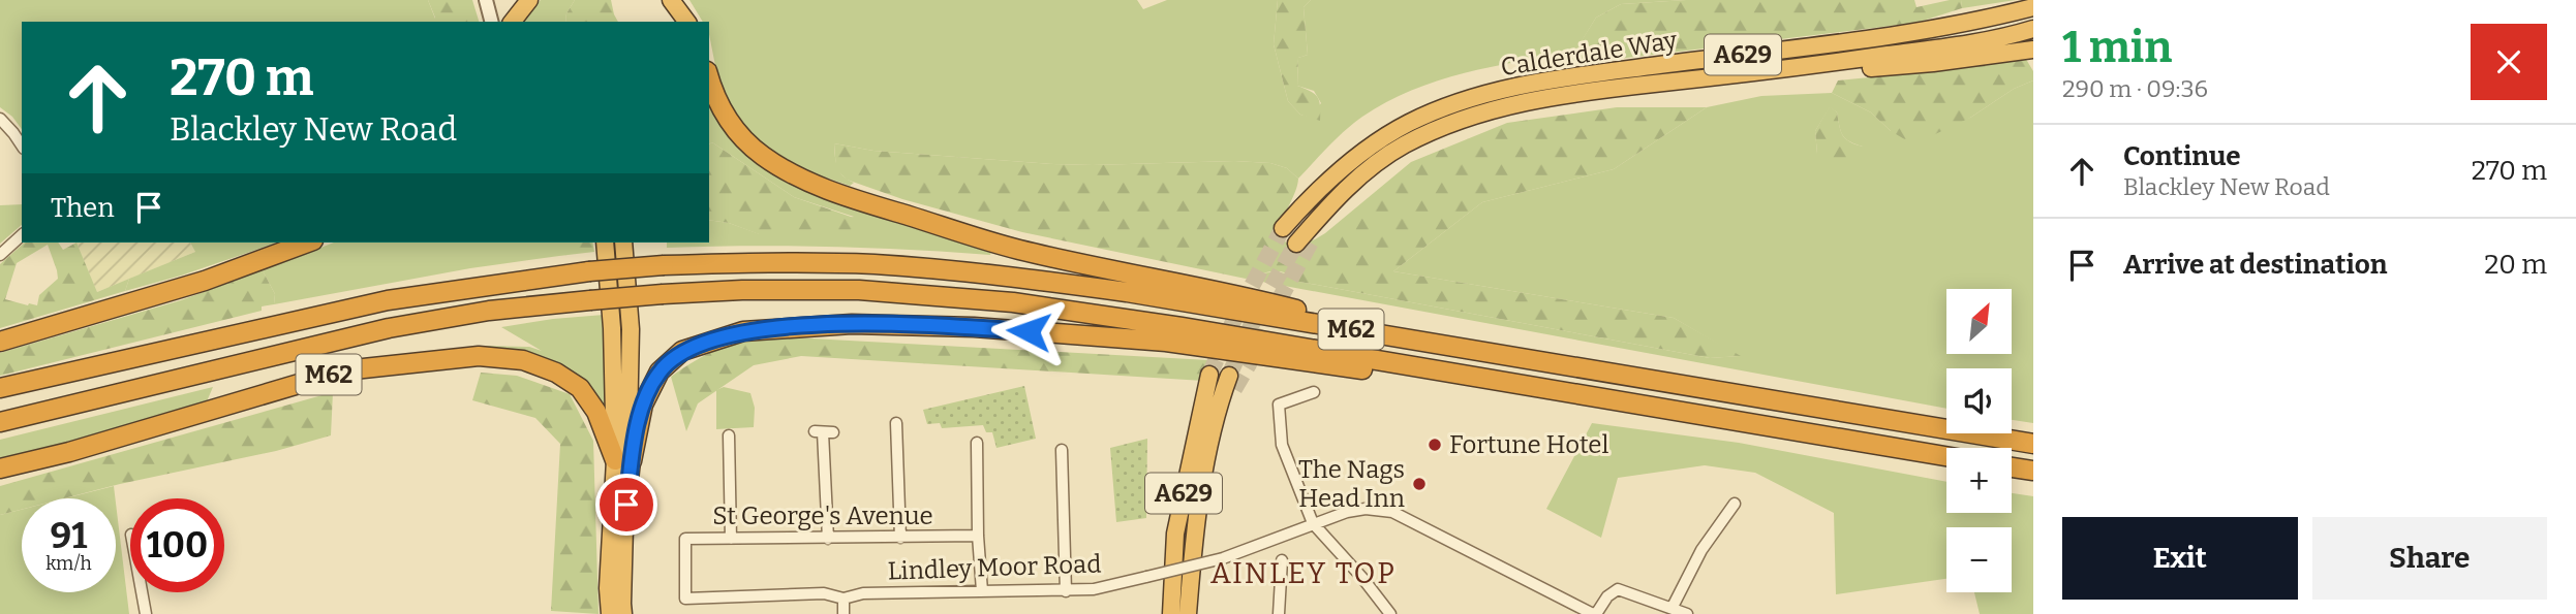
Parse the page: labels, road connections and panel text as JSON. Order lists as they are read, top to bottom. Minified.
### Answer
{"streets":{"highway":["Calderdale Way","A629","M62"],"street":["St George's Avenue","Lindley Moor Road"]},"crossings":[["Calderdale Way","A629"],["St George's Avenue","Lindley Moor Road"]],"districts":["AINLEY TOP"],"places":["Fortune Hotel","The Nags Head Inn"],"north":"top right","page":{"heading":["1 min","290 m · 09:36"],"turn":["270 m","Blackley New Road"],"list":[{"name":"Continue","note":"Blackley New Road","value":"270 m"},{"name":"Arrive at destination","value":"20 m"}],"then":"Then","map_buttons":["+","−"],"speed":"91 km/h","limit":"100","buttons":["Exit","Share"]}}
